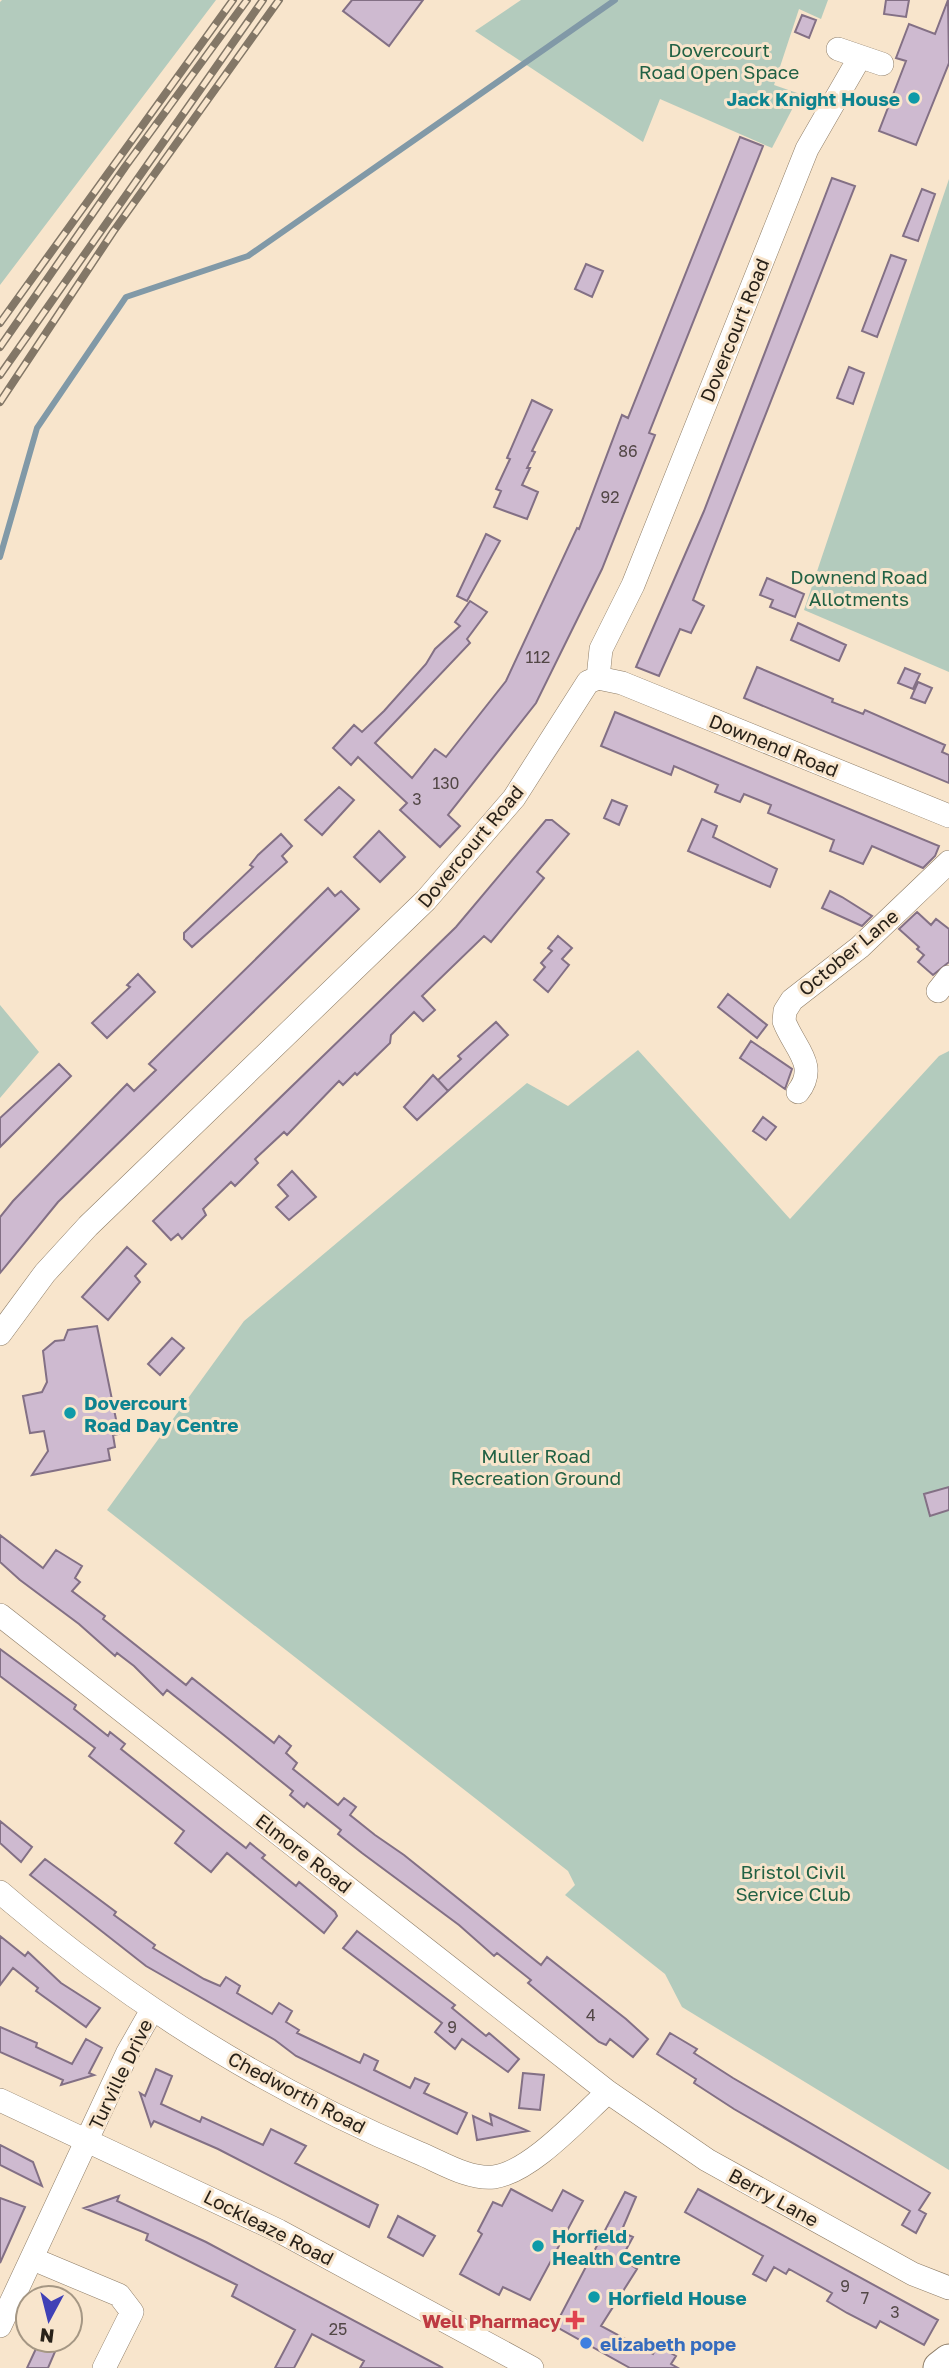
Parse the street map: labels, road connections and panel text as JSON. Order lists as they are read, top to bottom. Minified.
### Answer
{"streets":{"street":["Dovercourt Road","Downend Road","October Lane","Elmore Road","Turville Drive","Chedworth Road","Berry Lane","Lockleaze Road"]},"crossings":[["Dovercourt Road","Downend Road"],["Elmore Road","Chedworth Road"],["Elmore Road","Berry Lane"],["Turville Drive","Chedworth Road"],["Turville Drive","Lockleaze Road"],["Chedworth Road","Berry Lane"]],"parks":["Dovercourt Road Open Space","Downend Road Allotments","Muller Road Recreation Ground","Bristol Civil Service Club"],"places":{"other":["Jack Knight House","Dovercourt Road Day Centre","Horfield Health Centre","Horfield House","elizabeth pope"],"health":["Well Pharmacy"]},"house_numbers":["86","92","112","130","3","4","9","9","7","3","25"],"north":"bottom"}
